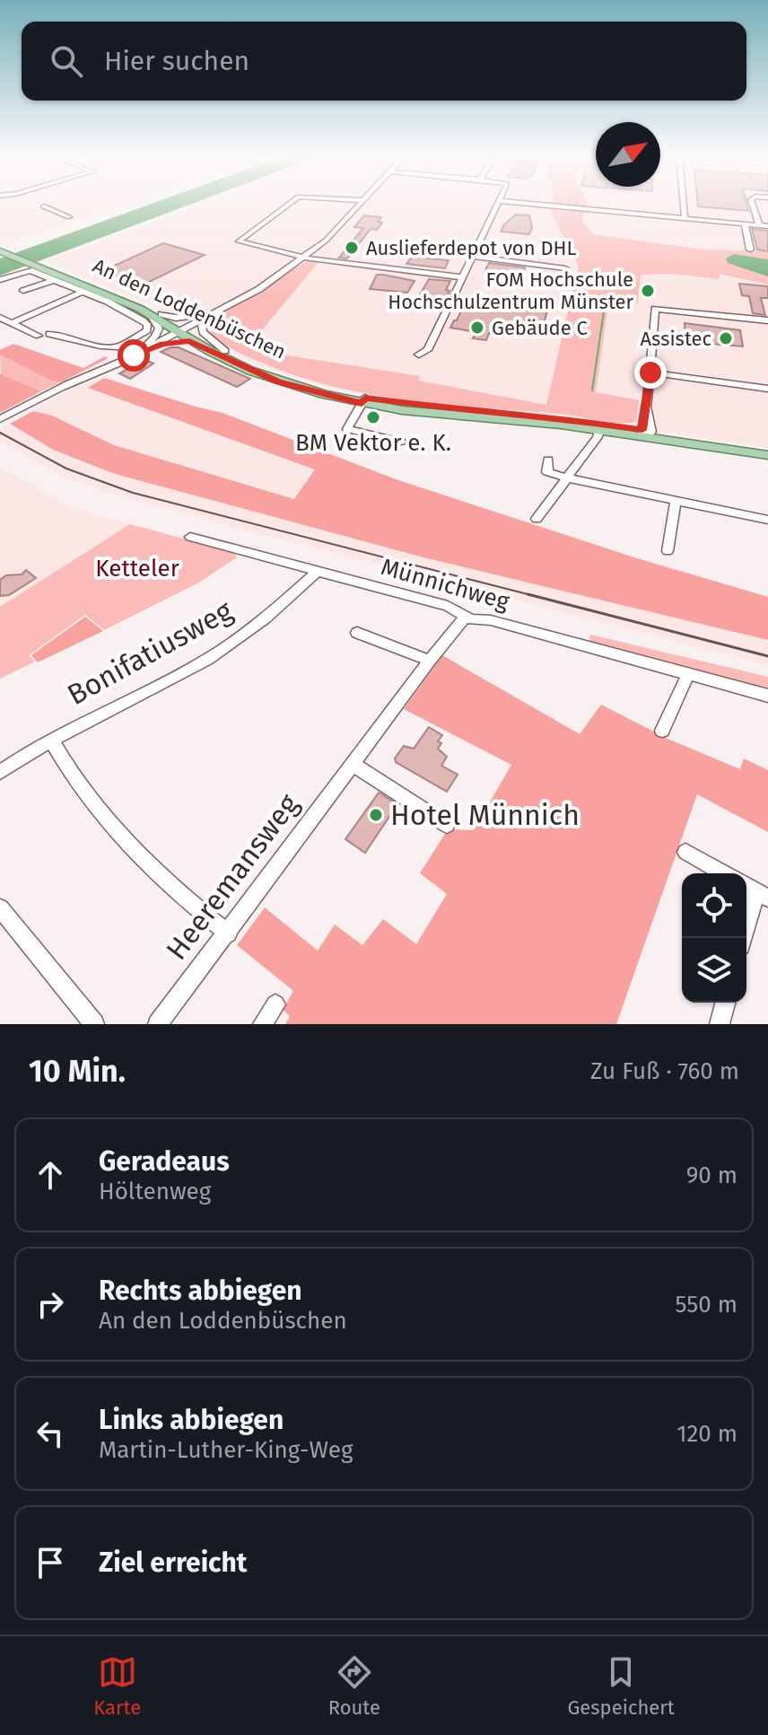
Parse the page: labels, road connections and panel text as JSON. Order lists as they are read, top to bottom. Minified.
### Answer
{"streets":{"main road":["An den Loddenbüschen"],"street":["Münnichweg","Bonifatiusweg","Heeremansweg"]},"crossings":[["Münnichweg","Bonifatiusweg"],["Münnichweg","Heeremansweg"]],"parks":["Ketteler"],"places":["Auslieferdepot von DHL","FOM Hochschule Hochschulzentrum Münster","Gebäude C","Assistec","BM Vektor e. K.","Hotel Münnich"],"north":"top right","page":{"search":"Hier suchen","heading":["10 Min.","Zu Fuß · 760 m"],"list":[["Geradeaus","Höltenweg","90 m"],["Rechts abbiegen","An den Loddenbüschen","550 m"],["Links abbiegen","Martin-Luther-King-Weg","120 m"],"Ziel erreicht"],"nav":["Karte","Route","Gespeichert"]}}
